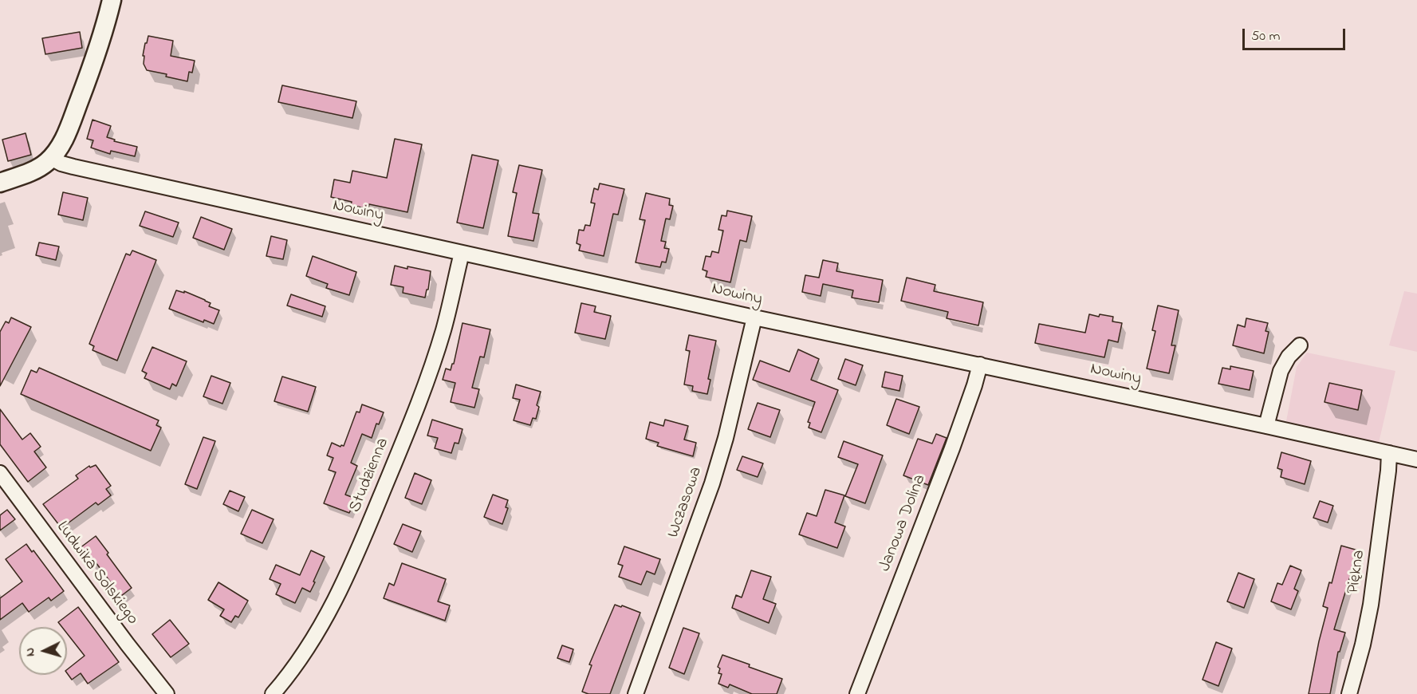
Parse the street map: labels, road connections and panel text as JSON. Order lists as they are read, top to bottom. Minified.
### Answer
{"streets":{"street":["Nowiny","Studzienna","Wczasowa","Janowa Dolina","Piękna","Ludwika Solskiego"]},"crossings":[["Nowiny","Studzienna"],["Nowiny","Wczasowa"],["Nowiny","Janowa Dolina"],["Nowiny","Piękna"]],"scale_bar":"50 m","north":"left"}
